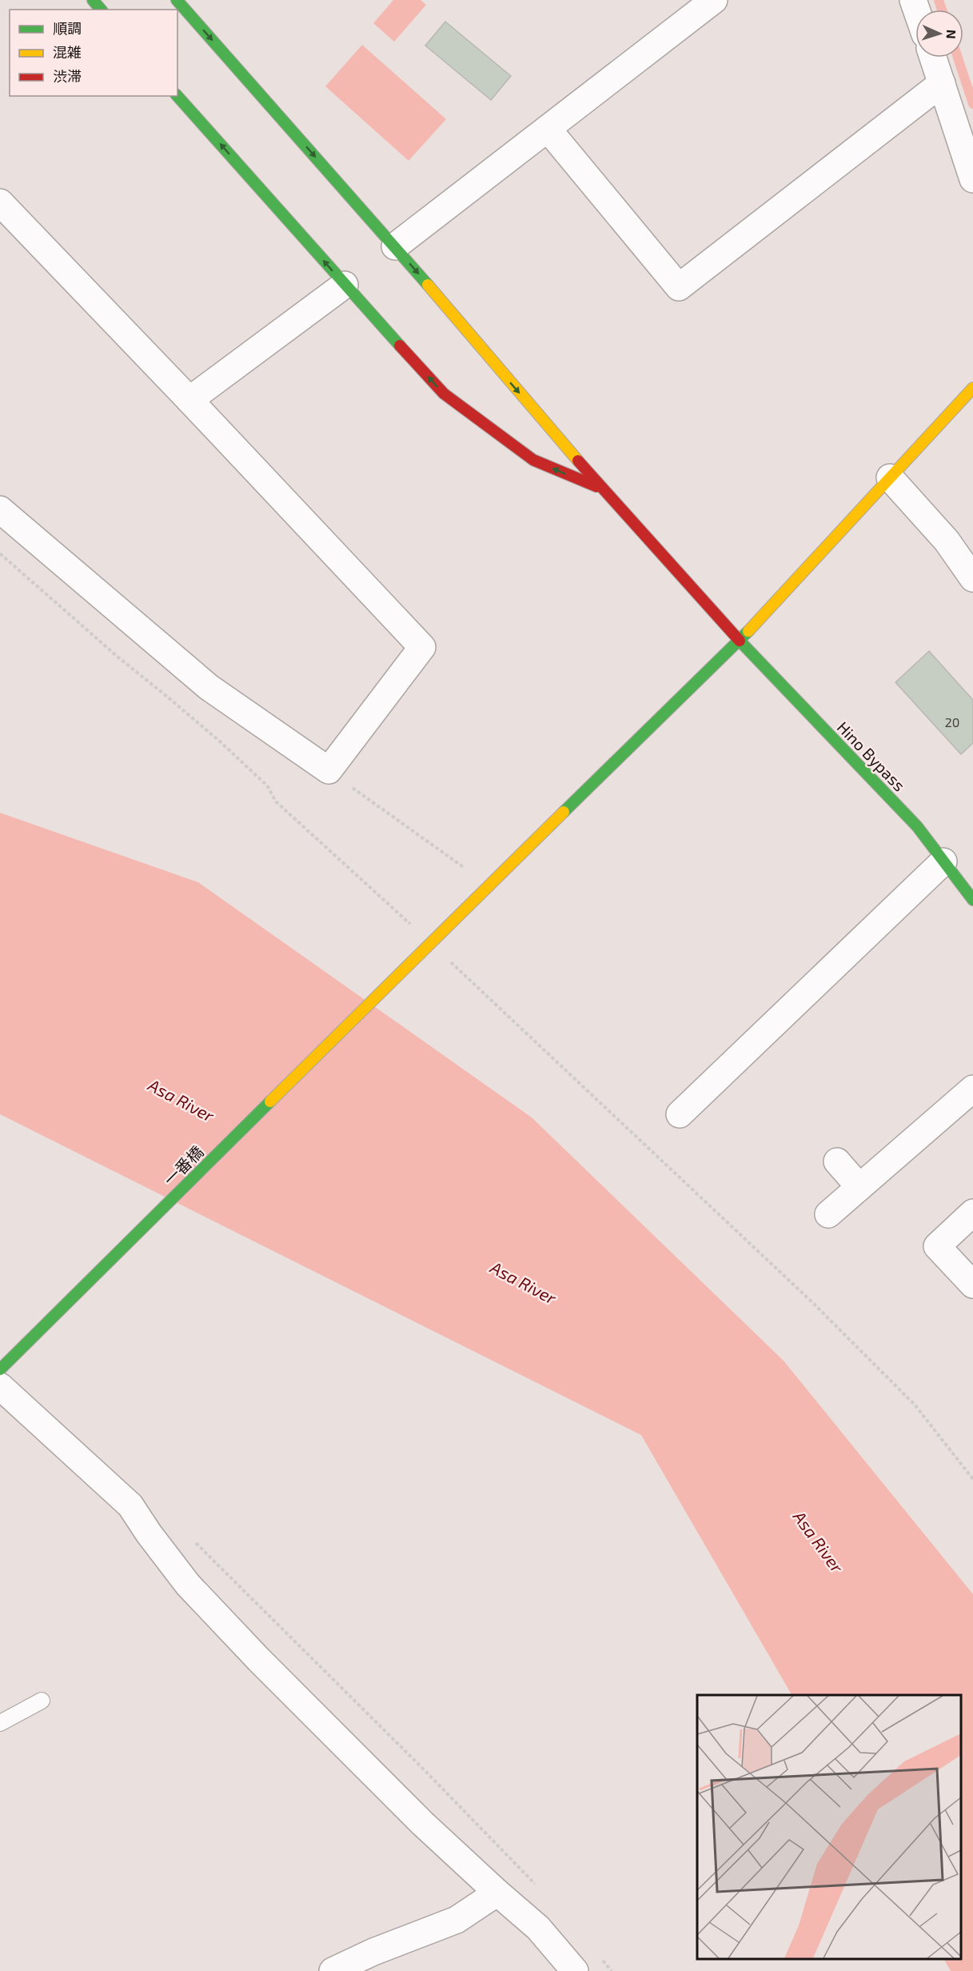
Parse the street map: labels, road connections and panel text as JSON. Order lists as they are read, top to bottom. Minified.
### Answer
{"streets":{"main road":["Hino Bypass","一番橋"]},"crossings":[["Hino Bypass","一番橋"]],"water":["Asa River"],"house_numbers":["20"],"legend":["順調","混雑","渋滞"],"north":"right"}
